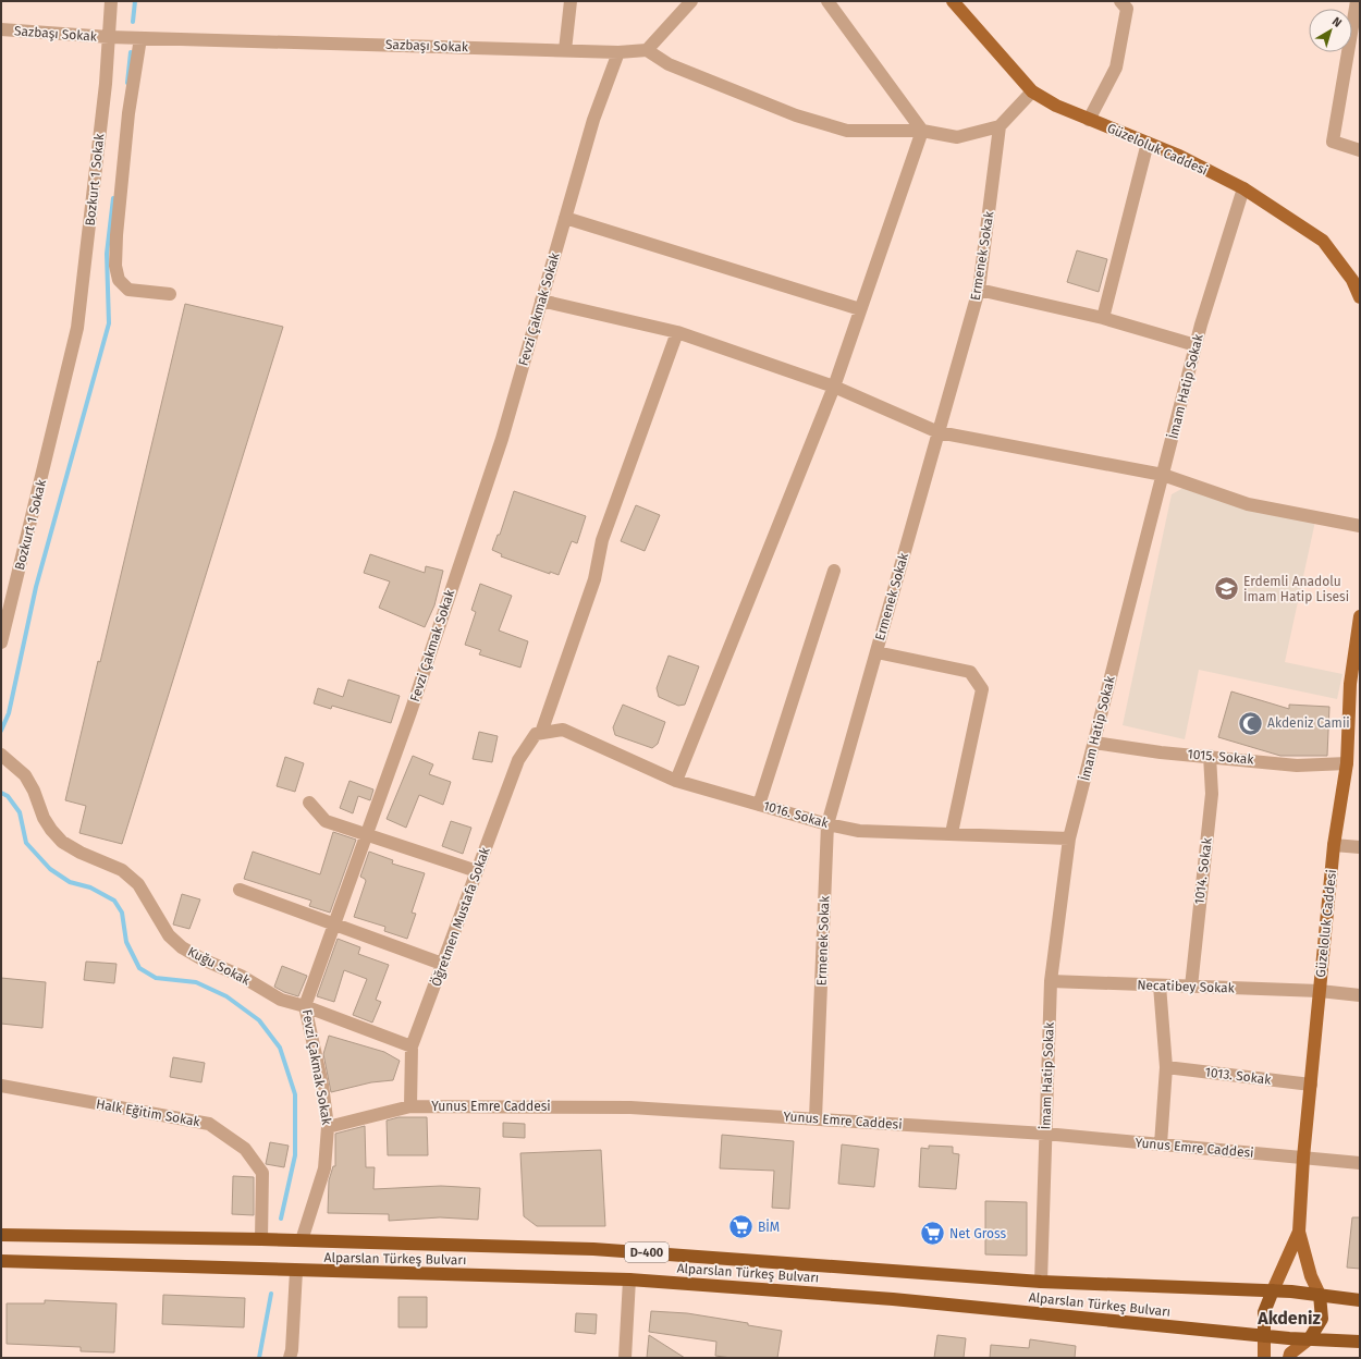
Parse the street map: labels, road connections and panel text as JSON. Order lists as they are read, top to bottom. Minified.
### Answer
{"streets":{"highway":["D-400","Alparslan Türkeş Bulvarı"],"main road":["Güzeloluk Caddesi"],"street":["Sazbaşı Sokak","Bozkurt 1 Sokak","Ermenek Sokak","Fevzi Çakmak Sokak","İmam Hatip Sokak","1015. Sokak","1016. Sokak","1014. Sokak","Öğretmen Mustafa Sokak","Kuğu Sokak","Necatibey Sokak","1013. Sokak","Yunus Emre Caddesi","Halk Eğitim Sokak"]},"crossings":[["Sazbaşı Sokak","Bozkurt 1 Sokak"],["Sazbaşı Sokak","Fevzi Çakmak Sokak"],["Güzeloluk Caddesi","İmam Hatip Sokak"],["Güzeloluk Caddesi","1015. Sokak"],["Güzeloluk Caddesi","Necatibey Sokak"],["Güzeloluk Caddesi","1013. Sokak"],["Güzeloluk Caddesi","Yunus Emre Caddesi"],["Güzeloluk Caddesi","Alparslan Türkeş Bulvarı"],["Ermenek Sokak","1016. Sokak"],["Ermenek Sokak","Yunus Emre Caddesi"],["Fevzi Çakmak Sokak","Kuğu Sokak"],["Fevzi Çakmak Sokak","Yunus Emre Caddesi"],["Fevzi Çakmak Sokak","Alparslan Türkeş Bulvarı"],["İmam Hatip Sokak","1015. Sokak"],["İmam Hatip Sokak","1016. Sokak"],["İmam Hatip Sokak","Necatibey Sokak"],["İmam Hatip Sokak","Yunus Emre Caddesi"],["İmam Hatip Sokak","Alparslan Türkeş Bulvarı"],["1015. Sokak","1014. Sokak"],["1016. Sokak","Öğretmen Mustafa Sokak"],["1014. Sokak","Necatibey Sokak"],["Öğretmen Mustafa Sokak","Kuğu Sokak"],["Öğretmen Mustafa Sokak","Yunus Emre Caddesi"],["Halk Eğitim Sokak","Alparslan Türkeş Bulvarı"]],"districts":["Akdeniz"],"places":{"school or university":["Erdemli Anadolu İmam Hatip Lisesi"],"mosque":["Akdeniz Camii"],"supermarket":["BİM","Net Gross"]},"north":"top right"}
